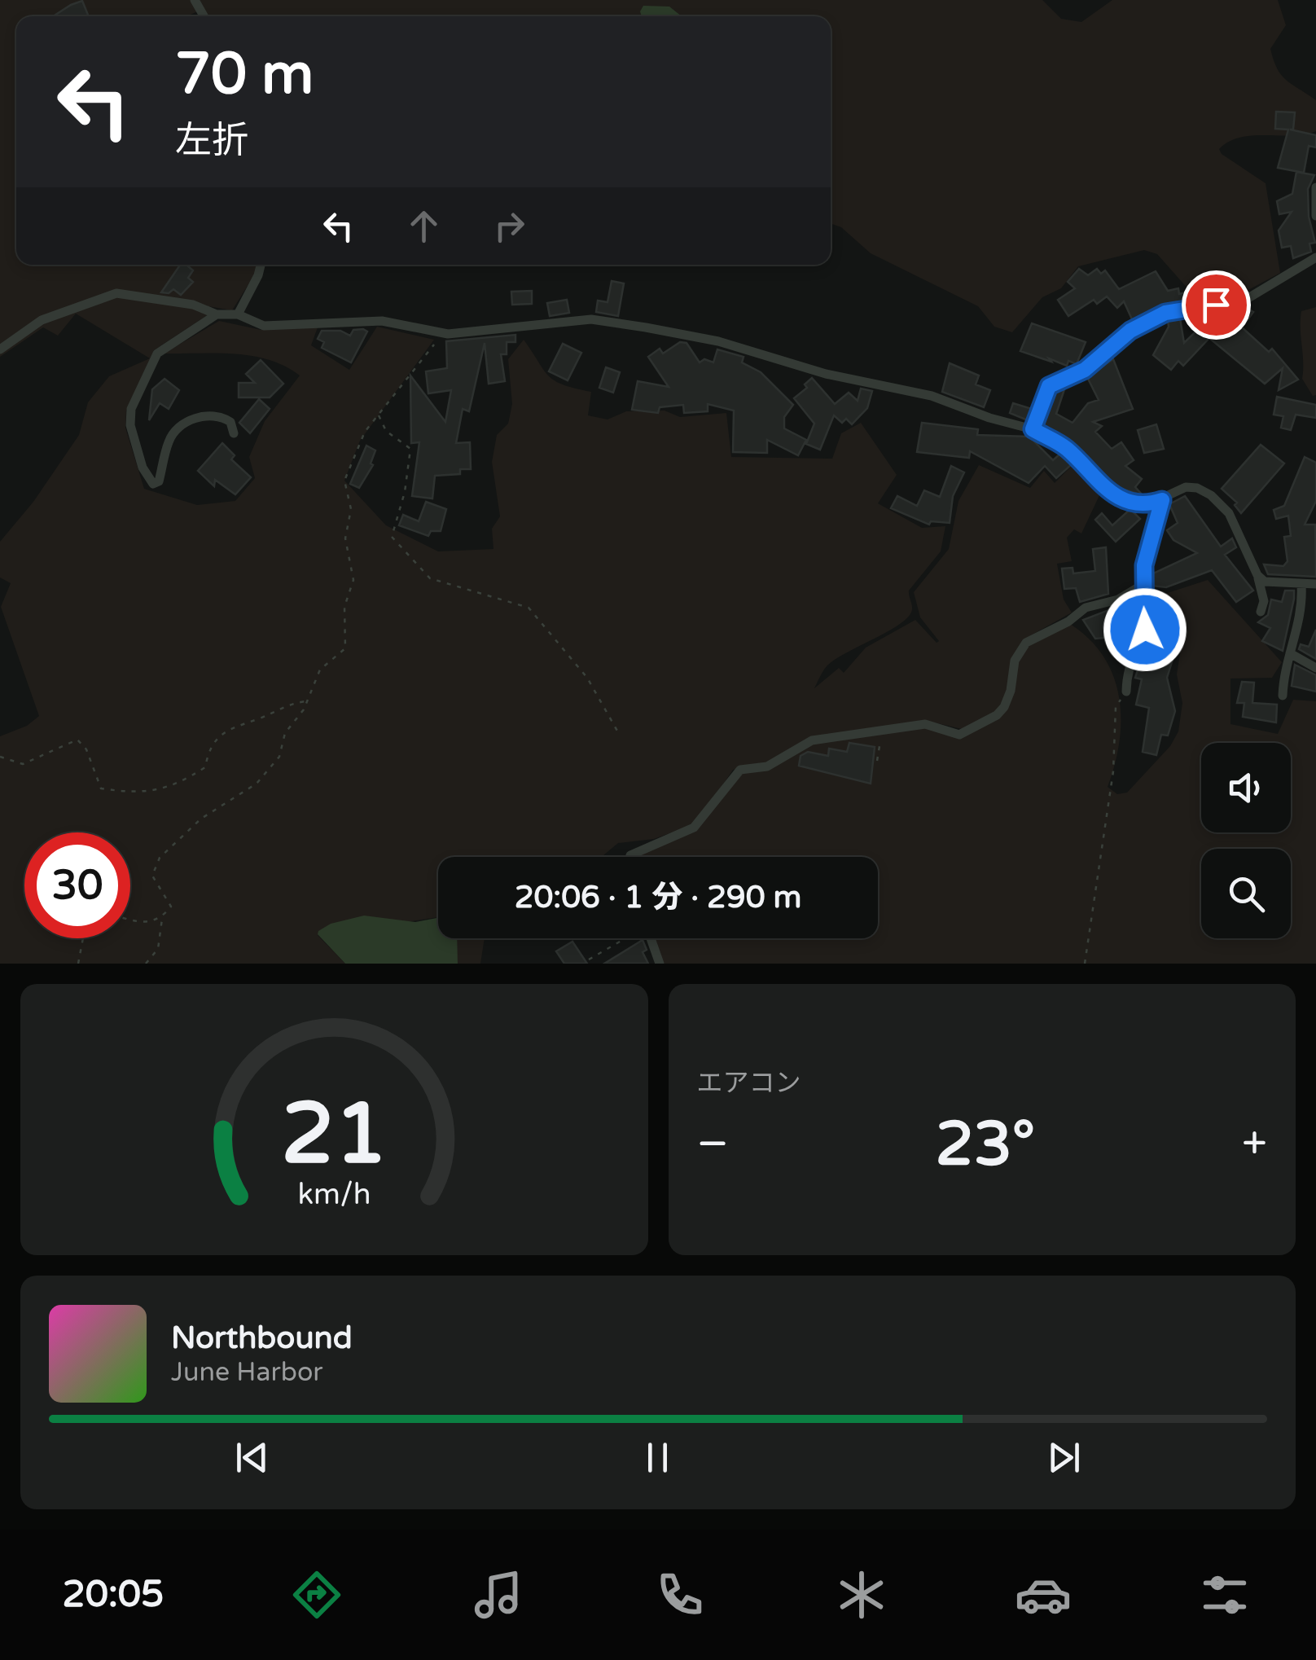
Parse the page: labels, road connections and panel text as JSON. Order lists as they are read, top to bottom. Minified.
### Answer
{"page":{"turn":["70 m","左折"],"limit":"30","trip":"20:06 · 1 分 · 290 m","tile":"エアコン","heat":["−","23°","+"],"song":["Northbound","June Harbor"],"tabs":"20:05","gauge":["21","km/h"]}}
